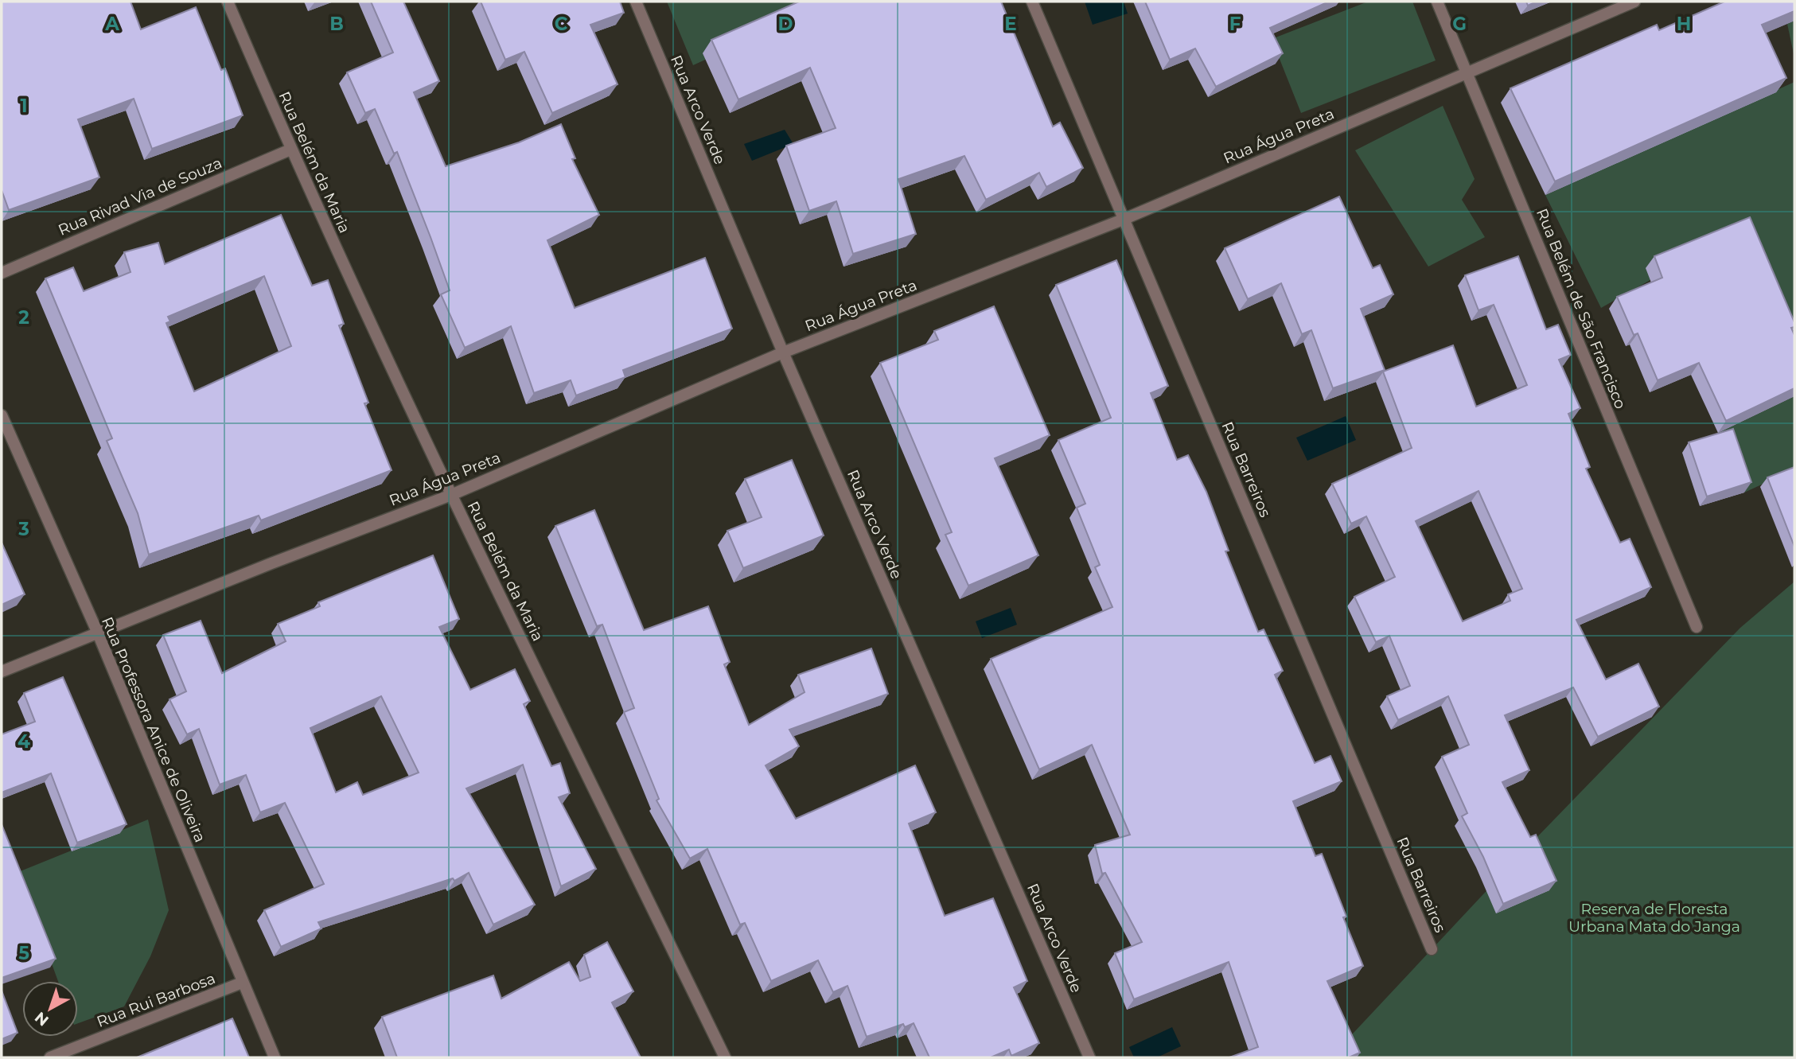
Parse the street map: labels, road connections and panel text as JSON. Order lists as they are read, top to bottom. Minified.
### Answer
{"streets":{"street":["Rua Arco Verde","Rua Água Preta","Rua Belém da Maria","Rua Rivad Via de Souza","Rua Belém de São Francisco","Rua Barreiros","Rua Professora Anice de Oliveira","Rua Rui Barbosa"]},"crossings":[["Rua Arco Verde","Rua Água Preta"],["Rua Água Preta","Rua Belém da Maria"],["Rua Água Preta","Rua Belém de São Francisco"],["Rua Água Preta","Rua Barreiros"],["Rua Água Preta","Rua Professora Anice de Oliveira"],["Rua Belém da Maria","Rua Rivad Via de Souza"],["Rua Professora Anice de Oliveira","Rua Rui Barbosa"]],"parks":["Reserva de Floresta Urbana Mata do Janga"],"north":"bottom left","grid":{"columns":["A","B","C","D","E","F","G","H"],"rows":["1","2","3","4","5"]}}
